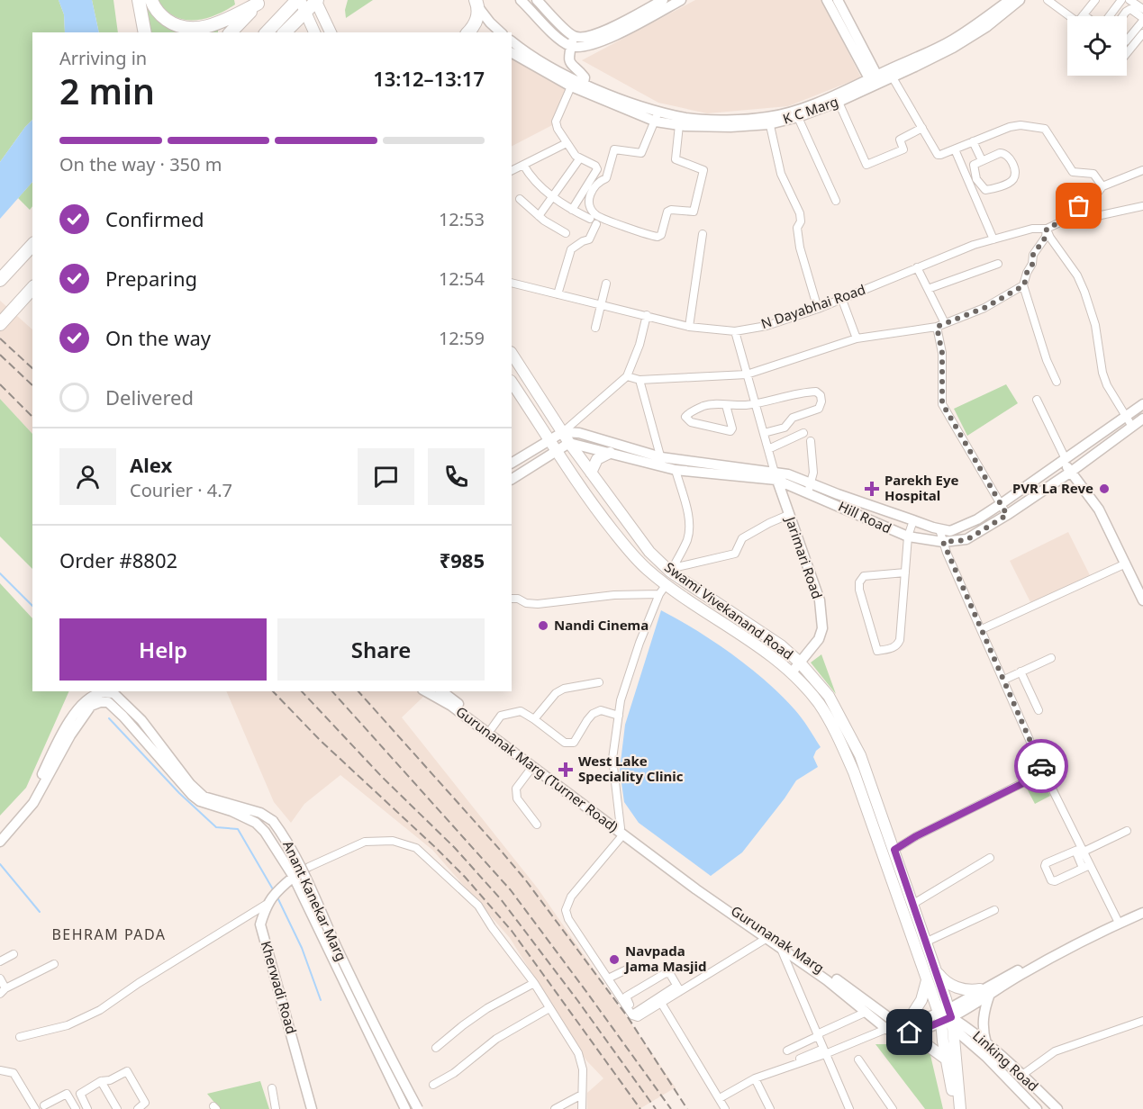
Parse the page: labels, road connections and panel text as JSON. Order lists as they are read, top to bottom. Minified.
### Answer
{"streets":{"main road":["K C Marg","Hill Road","Jarimari Road","Swami Vivekanand Road","Gurunanak Marg (Turner Road)","Anant Kanekar Marg","Gurunanak Marg","Kherwadi Road","Linking Road"],"street":["N Dayabhai Road"]},"crossings":[["Hill Road","Jarimari Road"],["Hill Road","Swami Vivekanand Road"],["Jarimari Road","Swami Vivekanand Road"],["Swami Vivekanand Road","Linking Road"],["Gurunanak Marg (Turner Road)","Gurunanak Marg"]],"districts":["BEHRAM PADA"],"places":{"health":["Parekh Eye Hospital","West Lake Speciality Clinic"],"other":["PVR La Reve","Nandi Cinema","Navpada Jama Masjid"]},"page":{"heading":["2 min","Arriving in","13:12–13:17"],"panel":["Alex","Courier · 4.7","Order #8802","₹985"],"bar":"On the way · 350 m","list":[["Confirmed","12:53"],["Preparing","12:54"],["On the way","12:59"],"Delivered"],"buttons":["Help","Share"]}}
